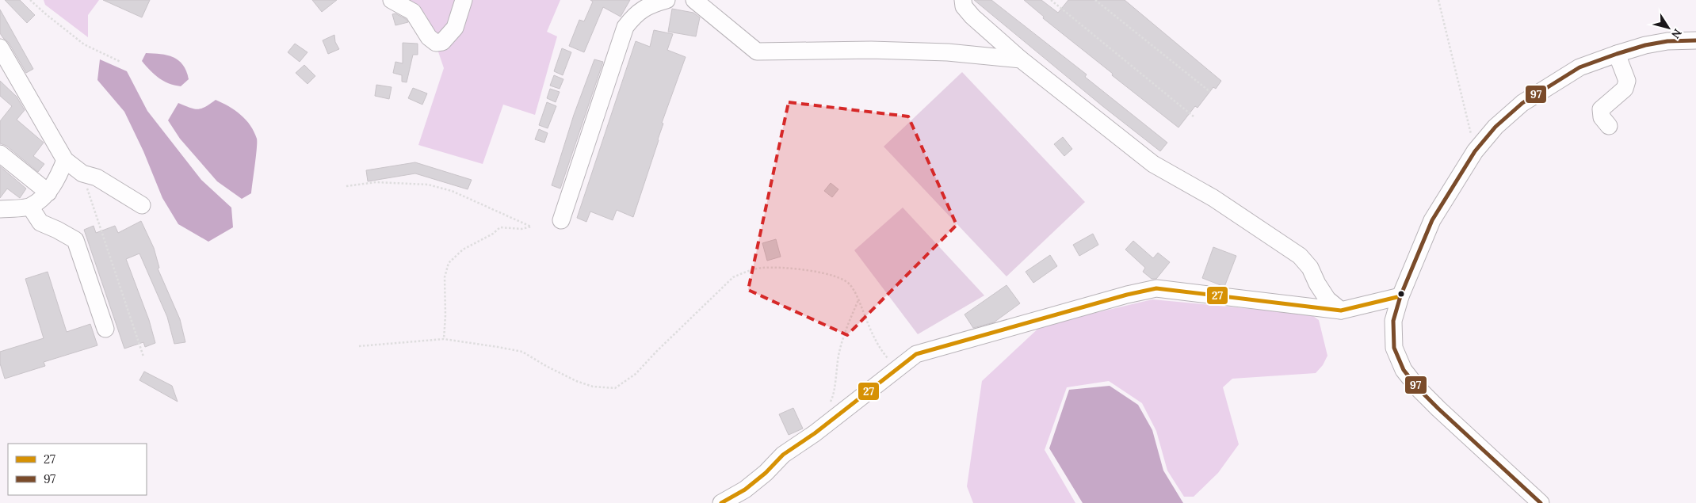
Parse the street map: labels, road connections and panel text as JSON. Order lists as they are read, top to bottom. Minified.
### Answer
{"lines":["transit line 97","transit line 27"],"legend":["27","97"],"north":"bottom right"}
